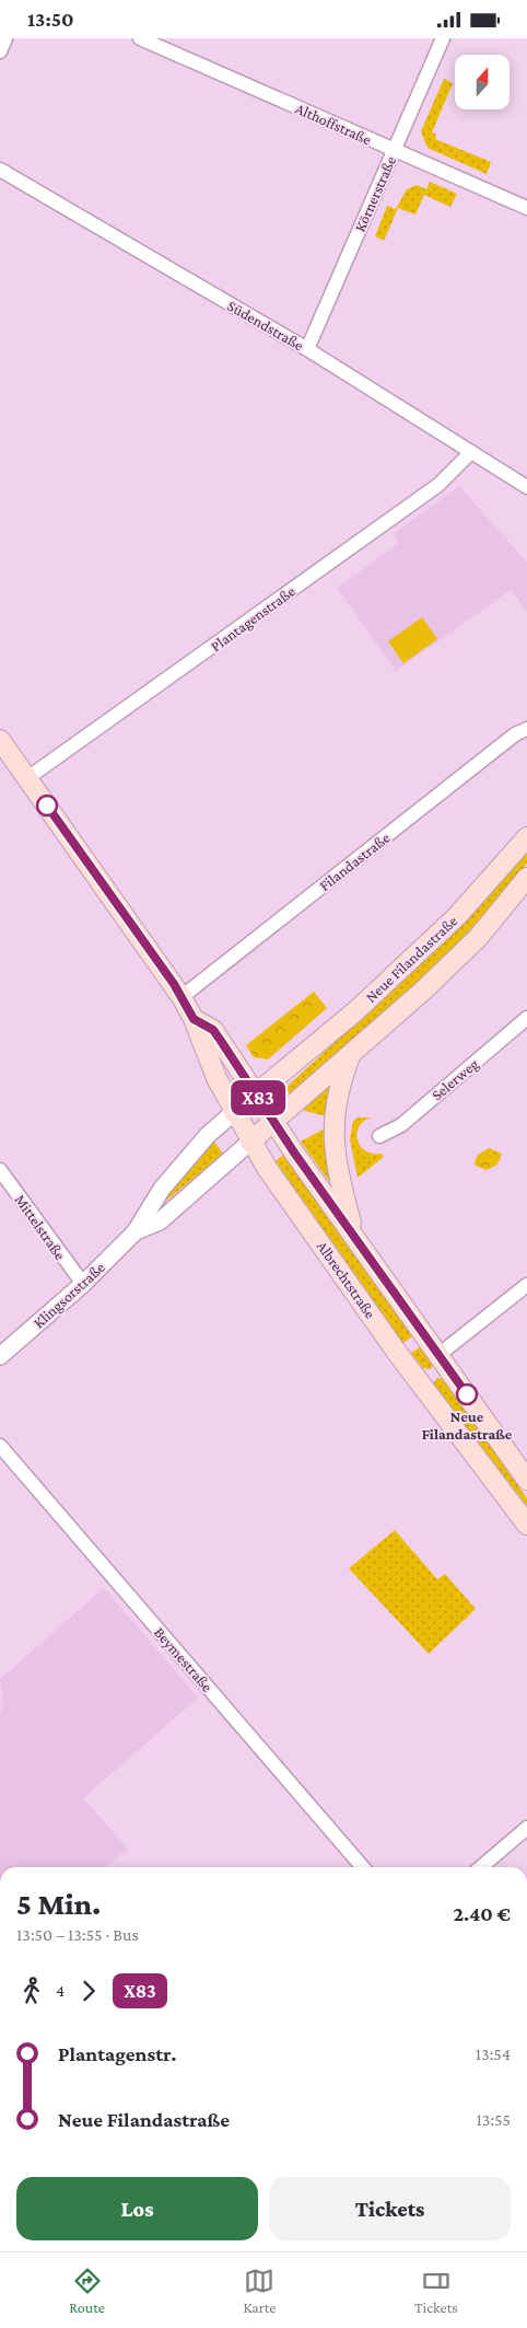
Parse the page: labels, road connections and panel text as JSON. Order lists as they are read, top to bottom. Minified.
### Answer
{"streets":{"main road":["Neue Filandastraße","Albrechtstraße"],"street":["Althoffstraße","Körnerstraße","Südendstraße","Plantagenstraße","Filandastraße","Selerweg","Mittelstraße","Klingsorstraße","Beymestraße"]},"crossings":[["Althoffstraße","Körnerstraße"],["Körnerstraße","Südendstraße"],["Südendstraße","Plantagenstraße"],["Plantagenstraße","Albrechtstraße"],["Filandastraße","Albrechtstraße"],["Neue Filandastraße","Albrechtstraße"],["Neue Filandastraße","Klingsorstraße"],["Mittelstraße","Klingsorstraße"],["Albrechtstraße","Klingsorstraße"]],"places":["Neue Filandastraße"],"lines":["bus line X83"],"north":"top","page":{"status":"13:50","on_map":"X83","heading":["5 Min.","13:50 – 13:55 · Bus","2.40 €"],"legs":["4","X83"],"list":[{"name":"Plantagenstr.","value":"13:54"},{"name":"Neue Filandastraße","value":"13:55"}],"buttons":["Los","Tickets"],"tabs":["Route","Karte","Tickets"]}}
